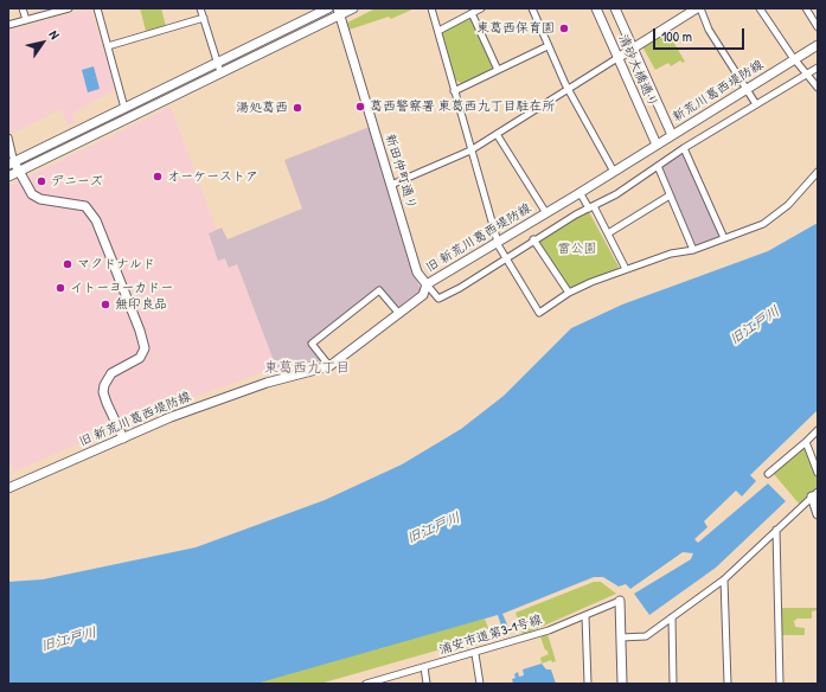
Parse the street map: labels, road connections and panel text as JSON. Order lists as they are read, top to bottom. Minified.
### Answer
{"streets":{"street":["清砂大橋通り","新荒川葛西堤防線","新田仲町通り","旧 新荒川葛西堤防線","浦安市道第3-1号線"]},"crossings":[["清砂大橋通り","新荒川葛西堤防線"],["清砂大橋通り","旧 新荒川葛西堤防線"],["新荒川葛西堤防線","旧 新荒川葛西堤防線"],["新田仲町通り","旧 新荒川葛西堤防線"]],"districts":["東葛西九丁目"],"water":["旧江戸川"],"parks":["雷公園"],"places":["東葛西保育園","葛西警察署 東葛西九丁目駐在所","湯処葛西","オーケーストア","デニーズ","マクドナルド","イトーヨーカドー","無印良品"],"scale_bar":"100 m","north":"top right"}
